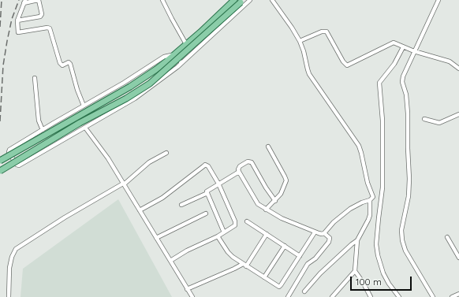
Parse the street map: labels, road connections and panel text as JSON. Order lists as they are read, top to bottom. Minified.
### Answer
{"scale_bar":"100 m"}
